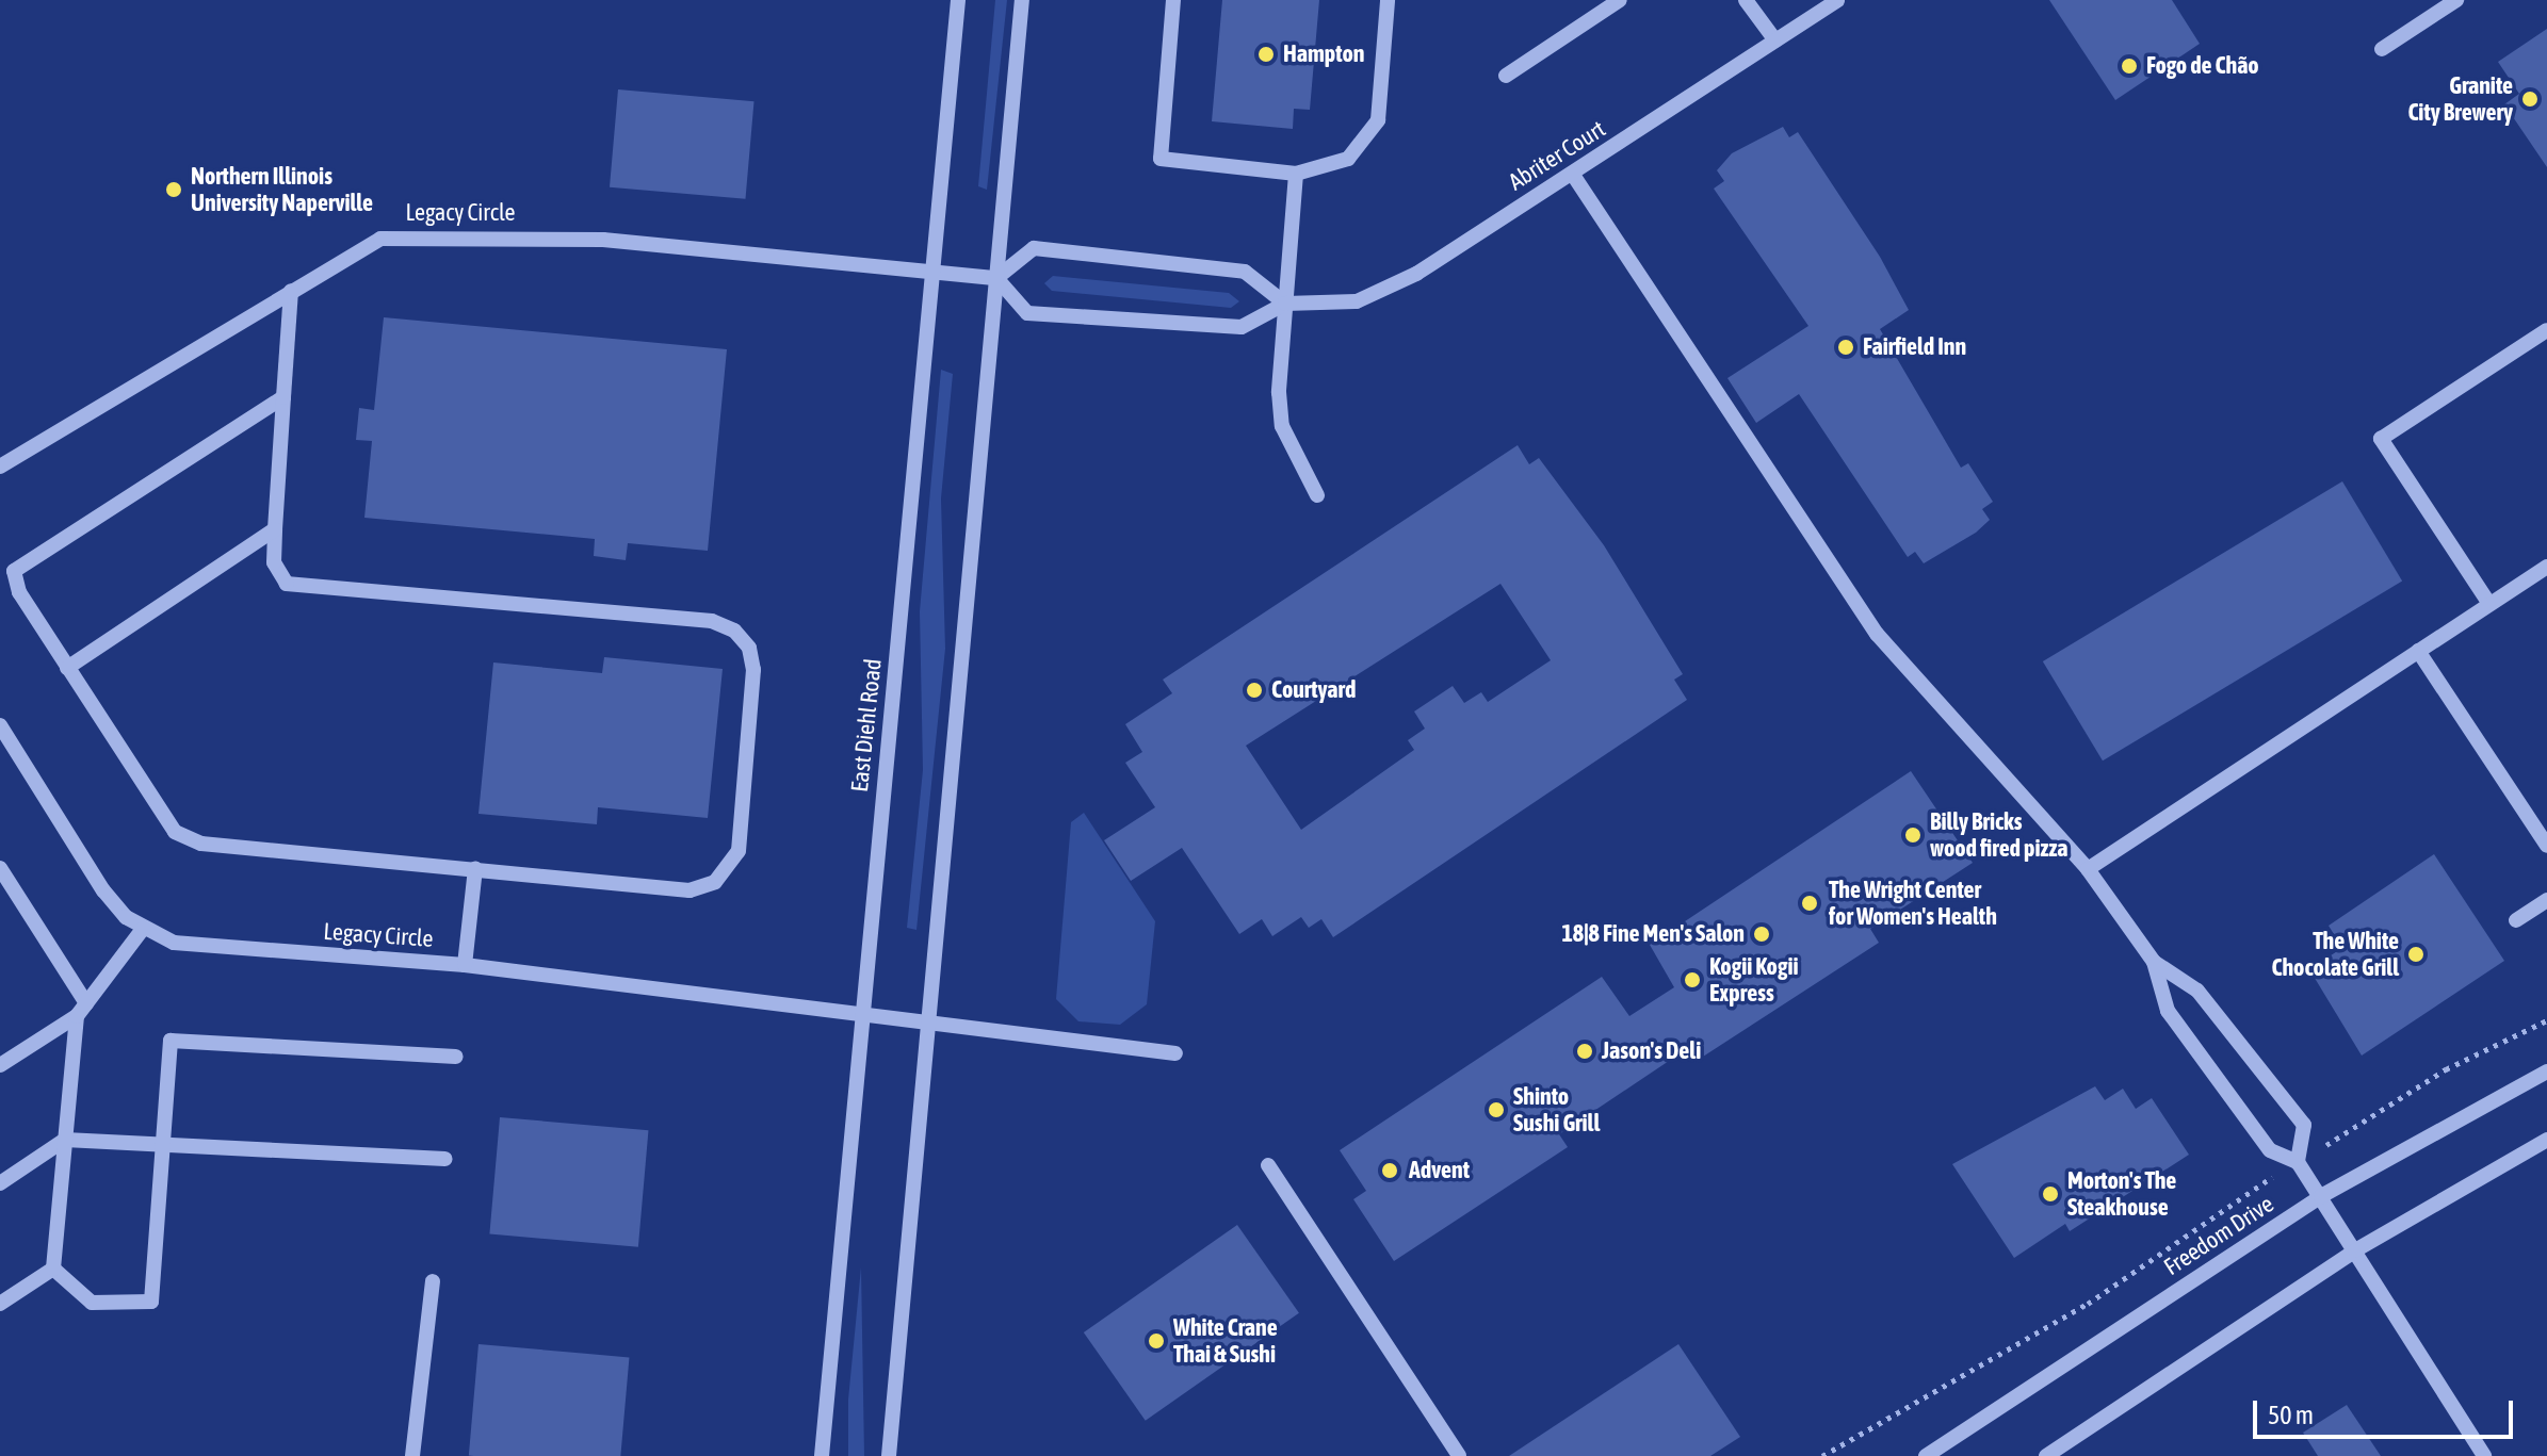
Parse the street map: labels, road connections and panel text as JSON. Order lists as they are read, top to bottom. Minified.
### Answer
{"streets":{"street":["Abriter Court","Legacy Circle","East Diehl Road","Freedom Drive"]},"crossings":[["Legacy Circle","East Diehl Road"]],"places":["Hampton","Fogo de Chão","Granite City Brewery","Northern Illinois University Naperville","Fairfield Inn","Courtyard","Billy Bricks wood fired pizza","The Wright Center for Women's Health","18|8 Fine Men's Salon","The White Chocolate Grill","Kogii Kogii Express","Jason's Deli","Shinto Sushi Grill","Advent","Morton's The Steakhouse","White Crane Thai & Sushi"],"scale_bar":"50 m"}
